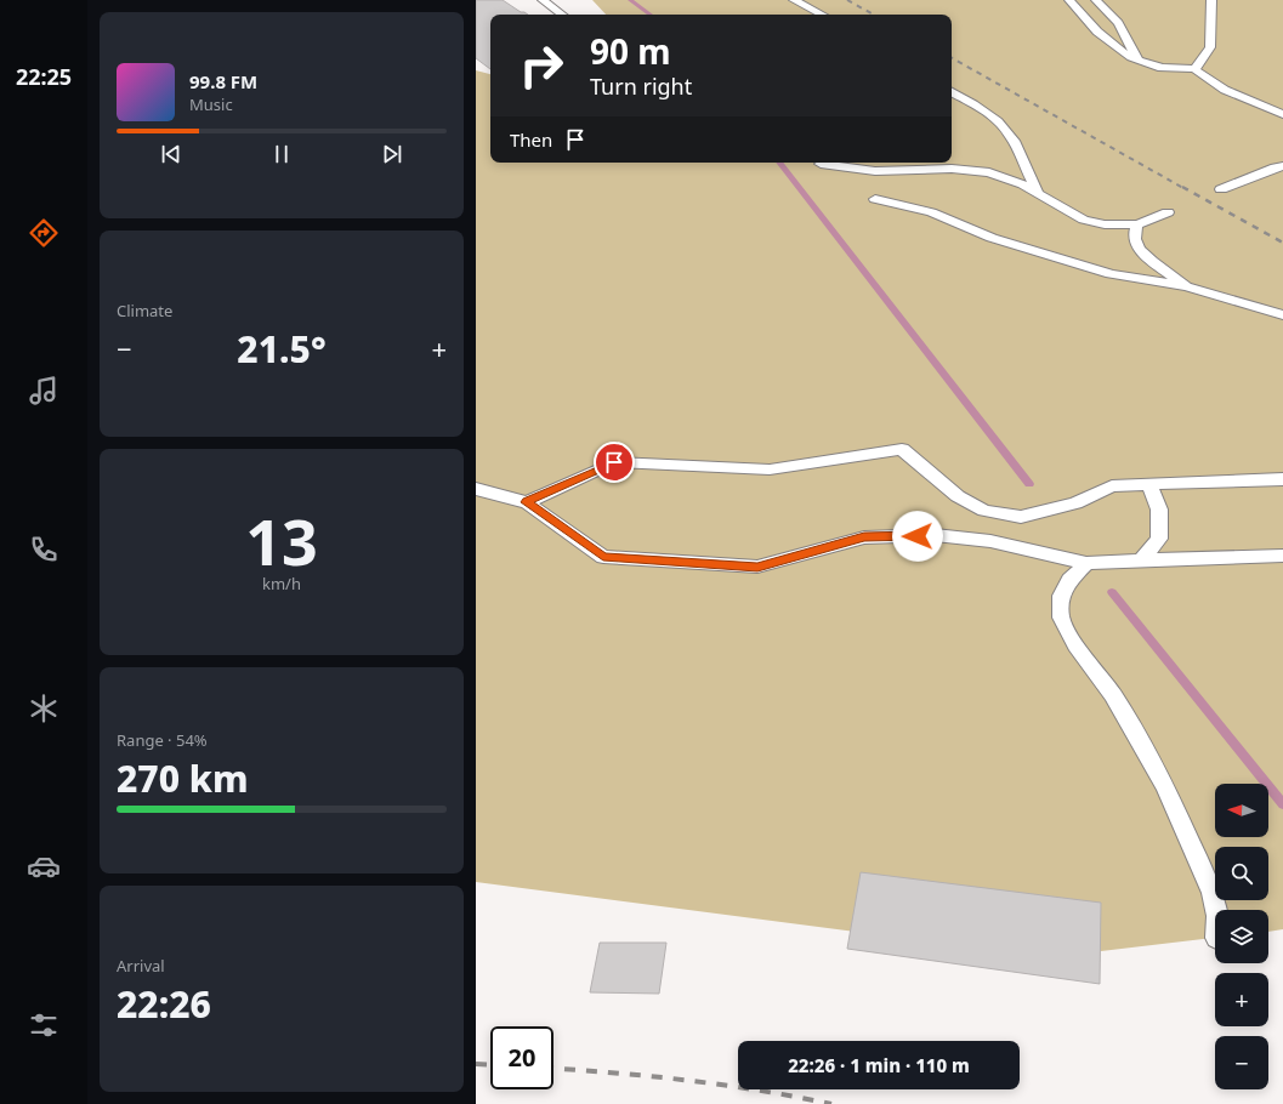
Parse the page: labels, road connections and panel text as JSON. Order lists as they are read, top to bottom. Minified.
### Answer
{"north":"left","page":{"tabs":"22:25","turn":["90 m","Turn right"],"song":["99.8 FM","Music"],"then":"Then","tile":["Climate",["13","km/h"],["Range · 54%","270 km"],["Arrival","22:26"]],"heat":["−","21.5°","+"],"map_buttons":["+","−"],"limit":"20","trip":"22:26 · 1 min · 110 m"}}
